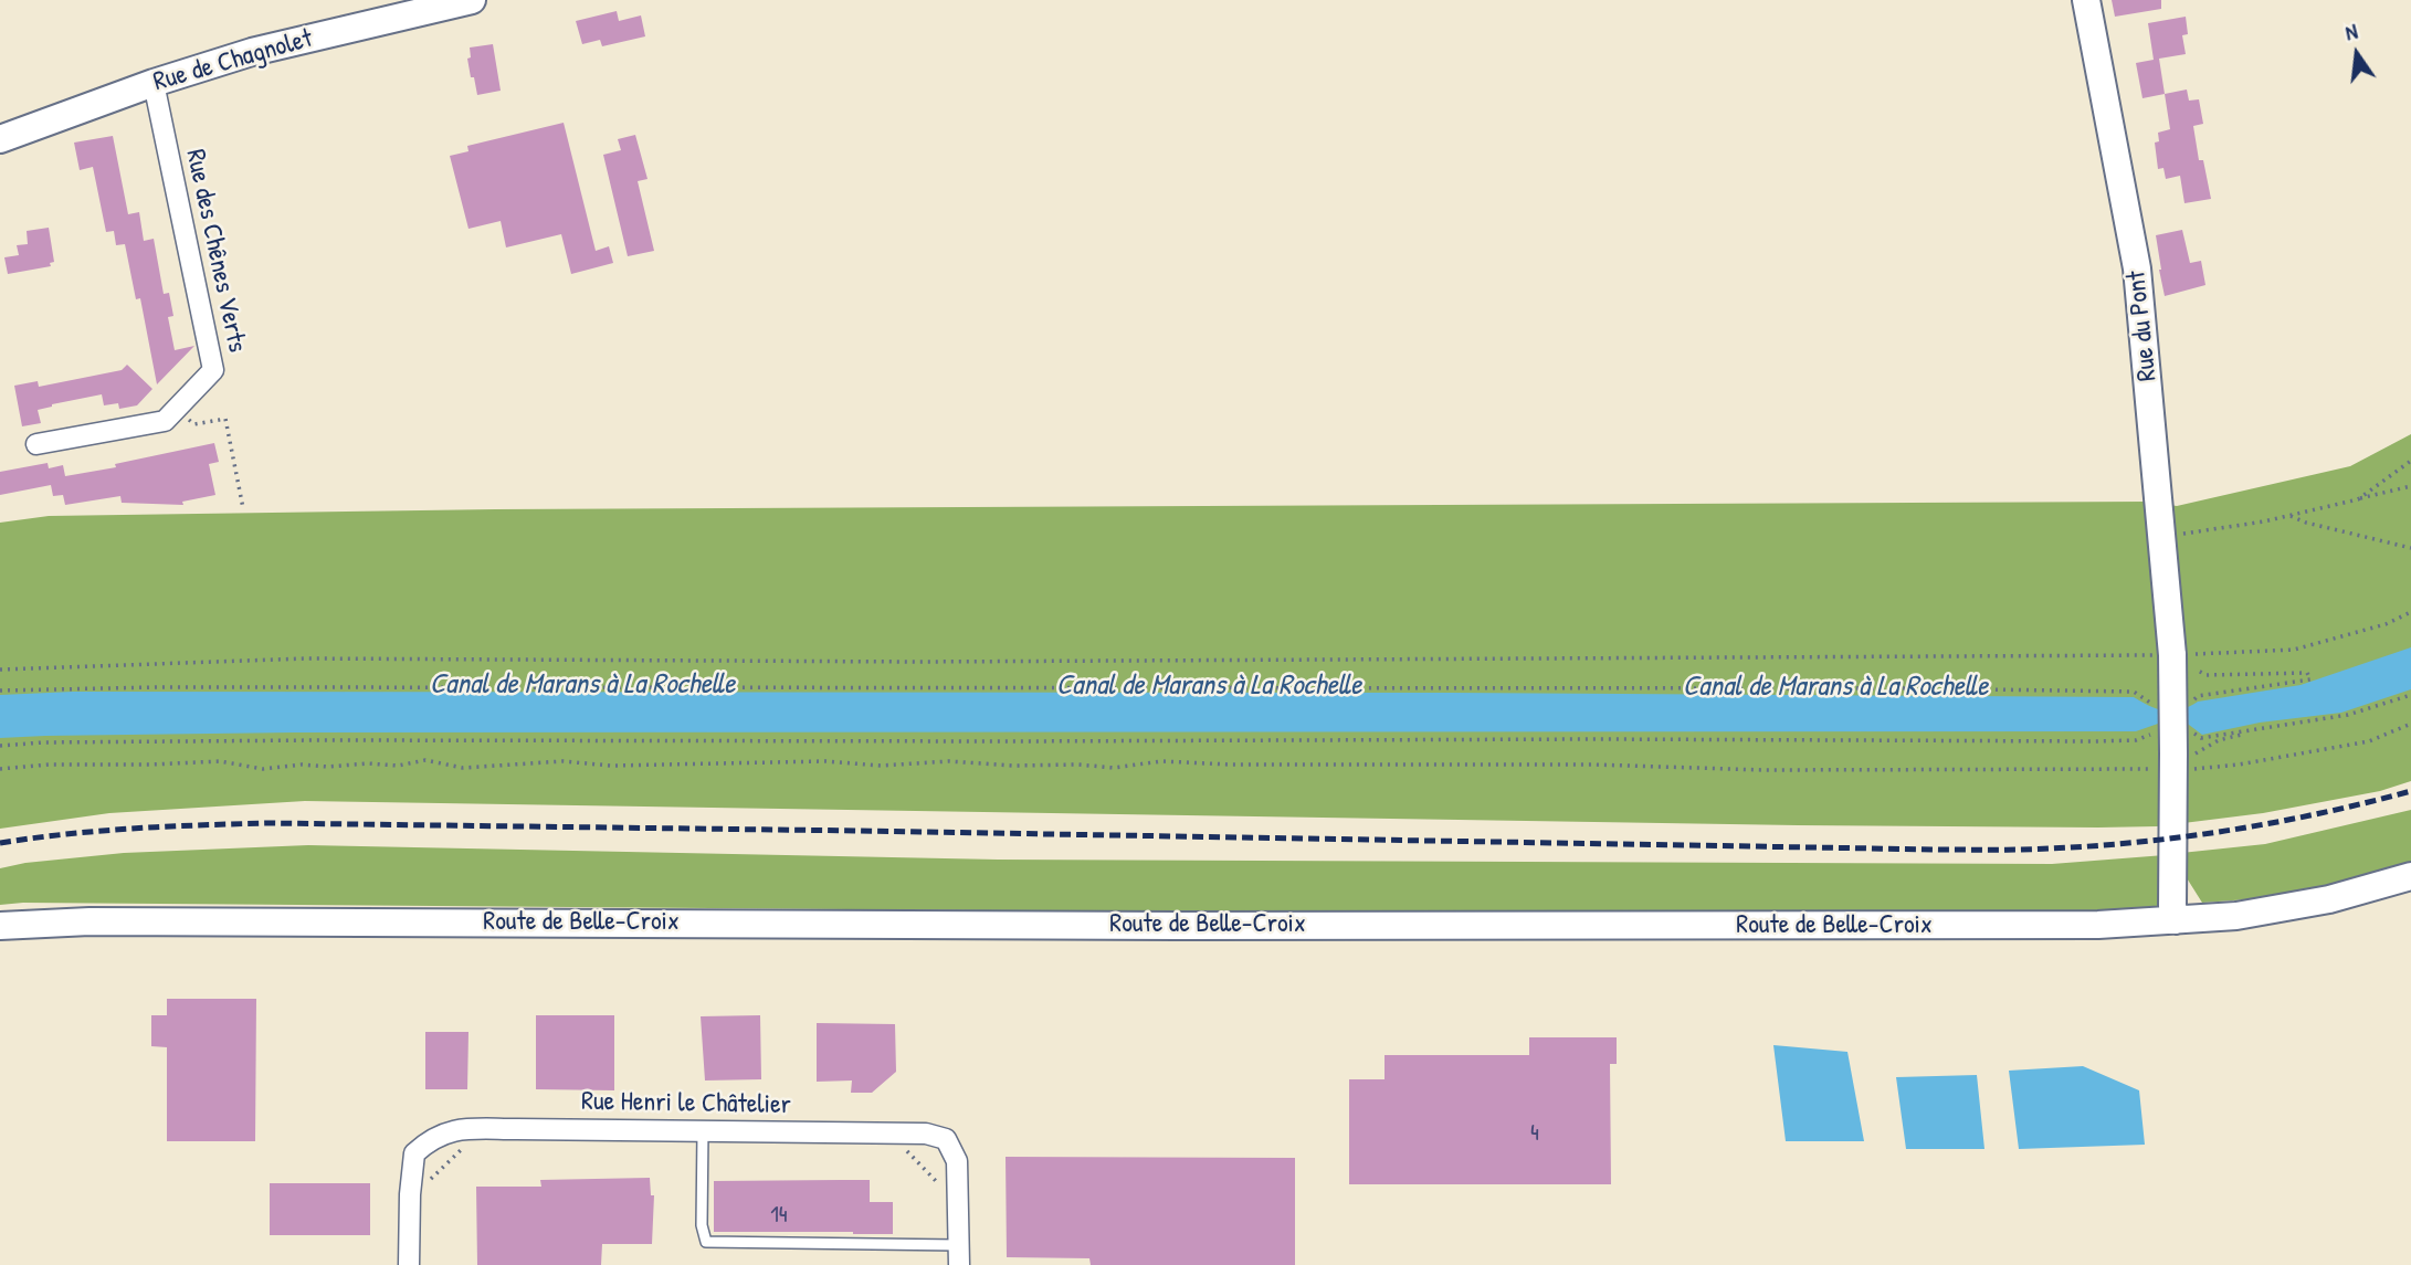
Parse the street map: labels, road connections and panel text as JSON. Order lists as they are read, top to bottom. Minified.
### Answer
{"streets":{"street":["Rue de Chagnolet","Rue des Chênes Verts","Rue du Pont","Route de Belle-Croix","Rue Henri le Châtelier"]},"crossings":[["Rue de Chagnolet","Rue des Chênes Verts"],["Rue du Pont","Route de Belle-Croix"]],"water":["Canal de Marans à La Rochelle"],"house_numbers":["4","14"],"north":"top"}
